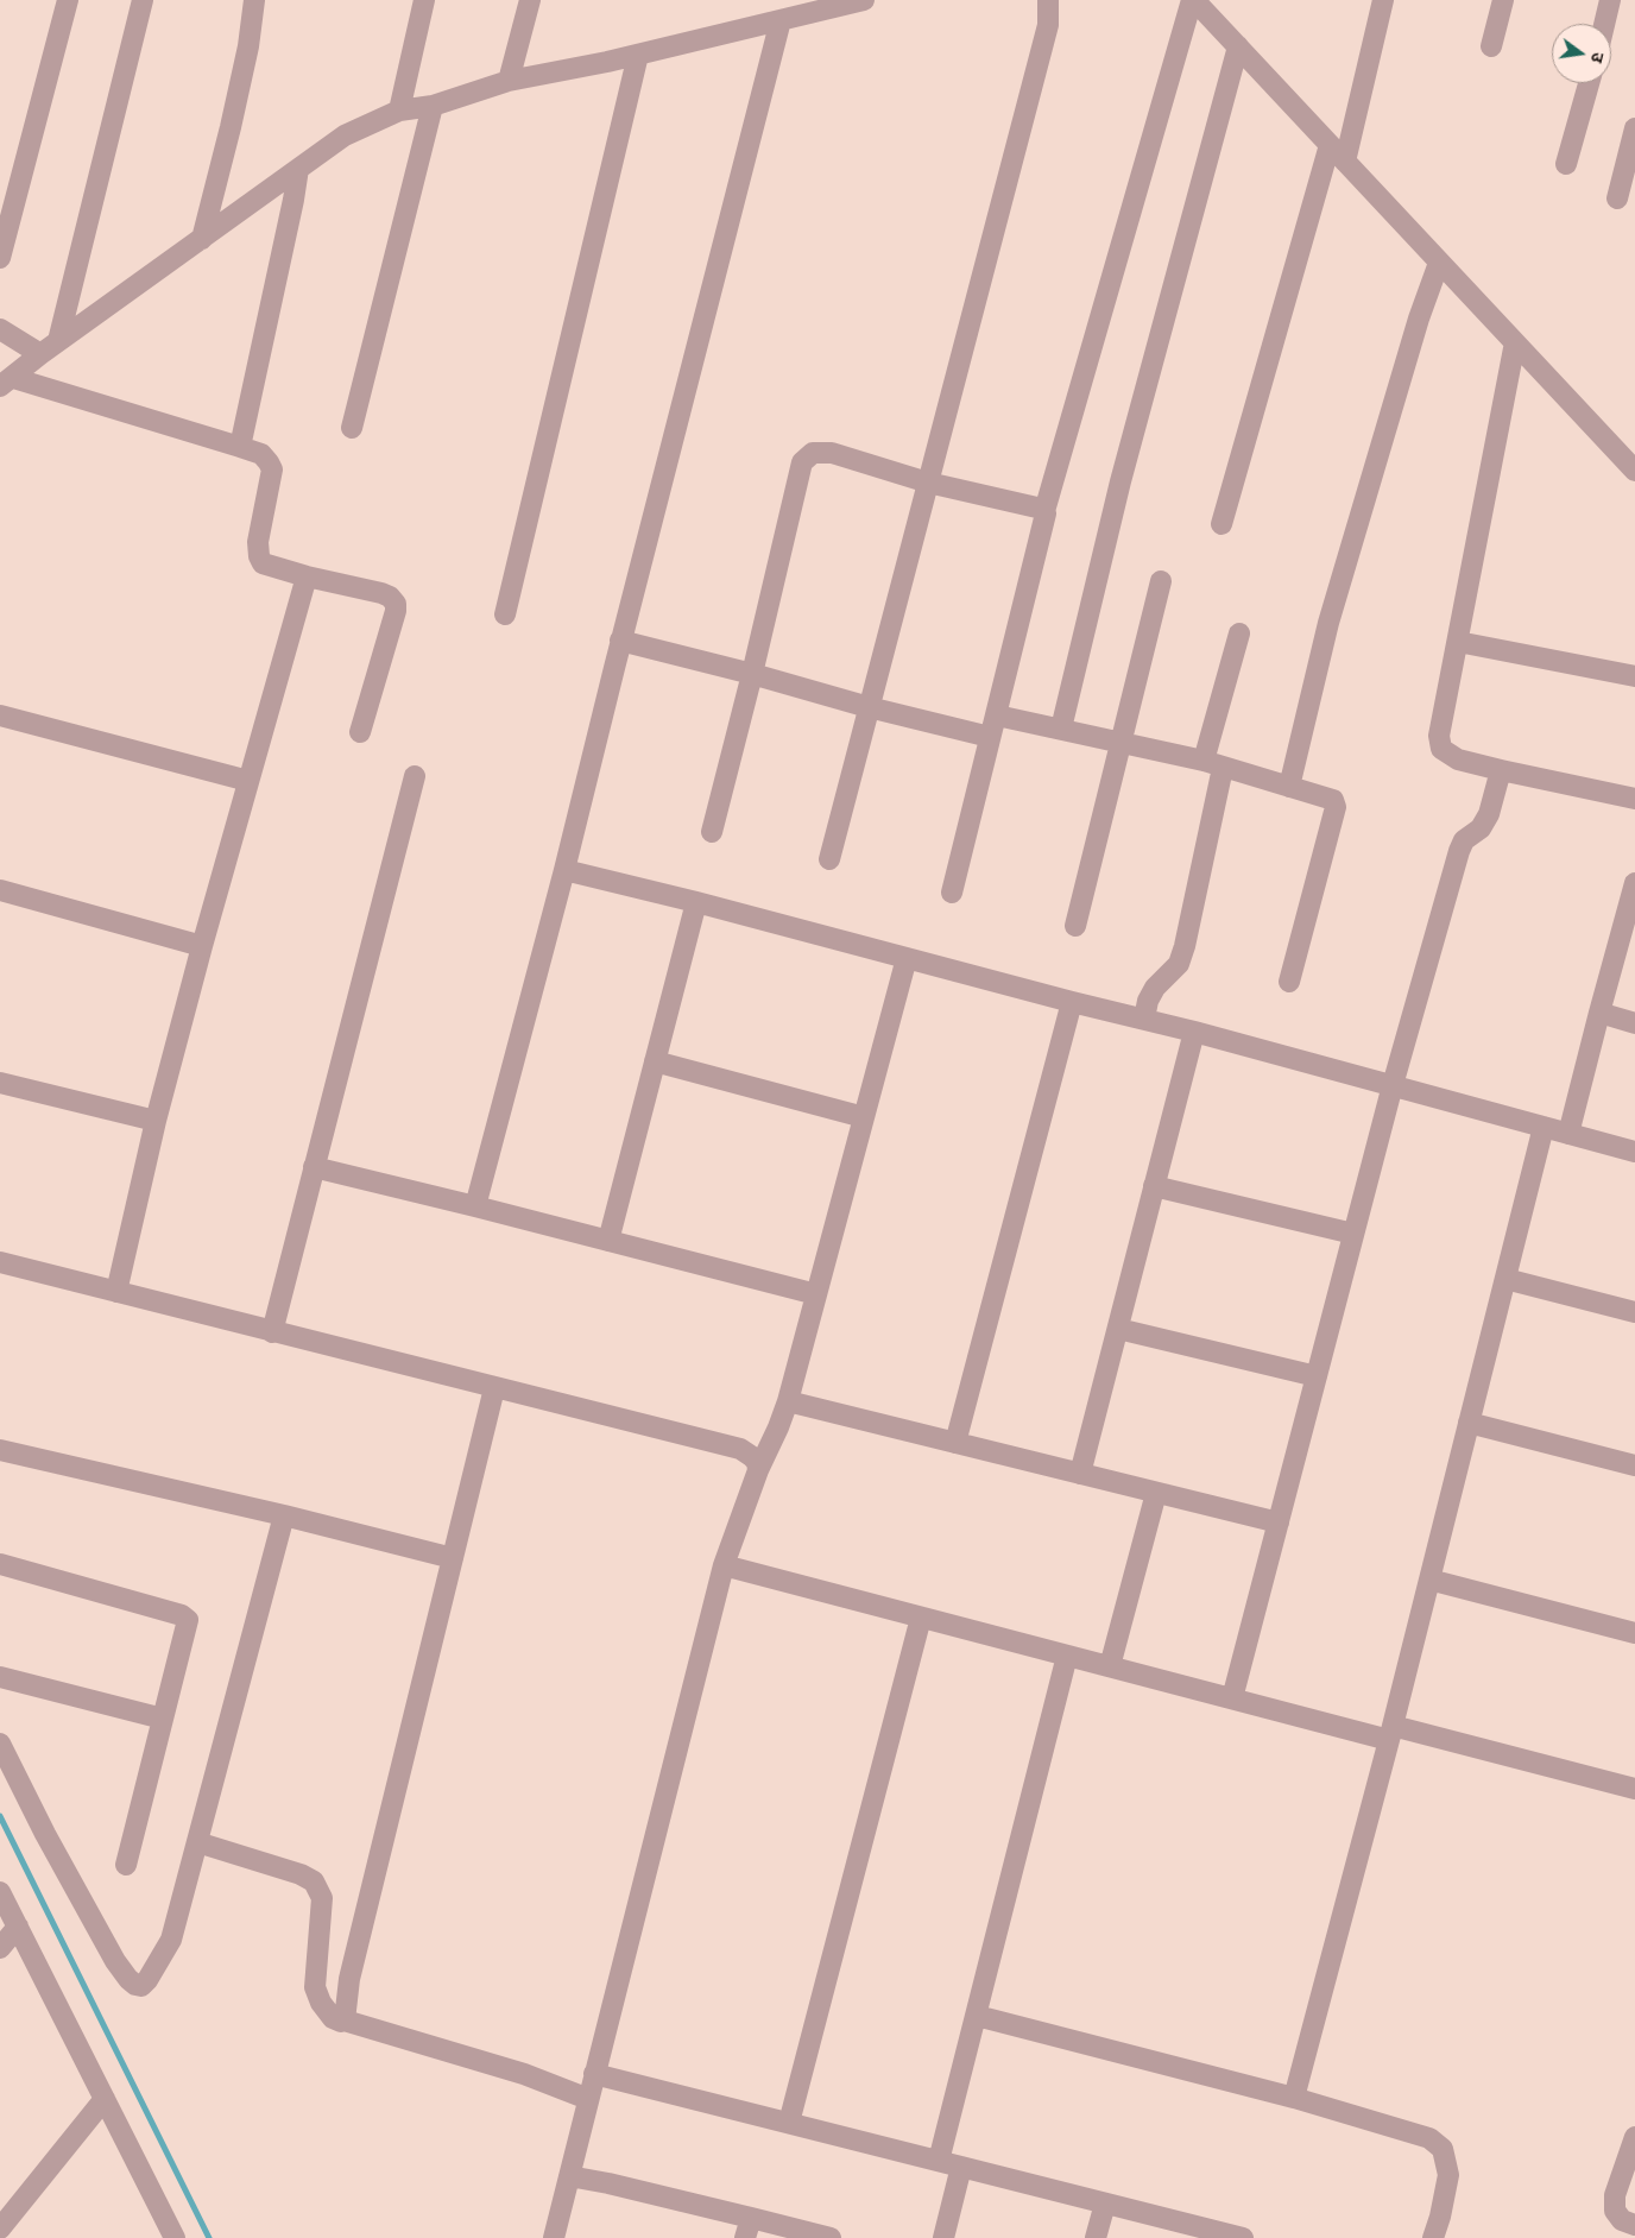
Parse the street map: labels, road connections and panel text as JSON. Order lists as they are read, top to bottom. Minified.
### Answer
{"north":"right"}
